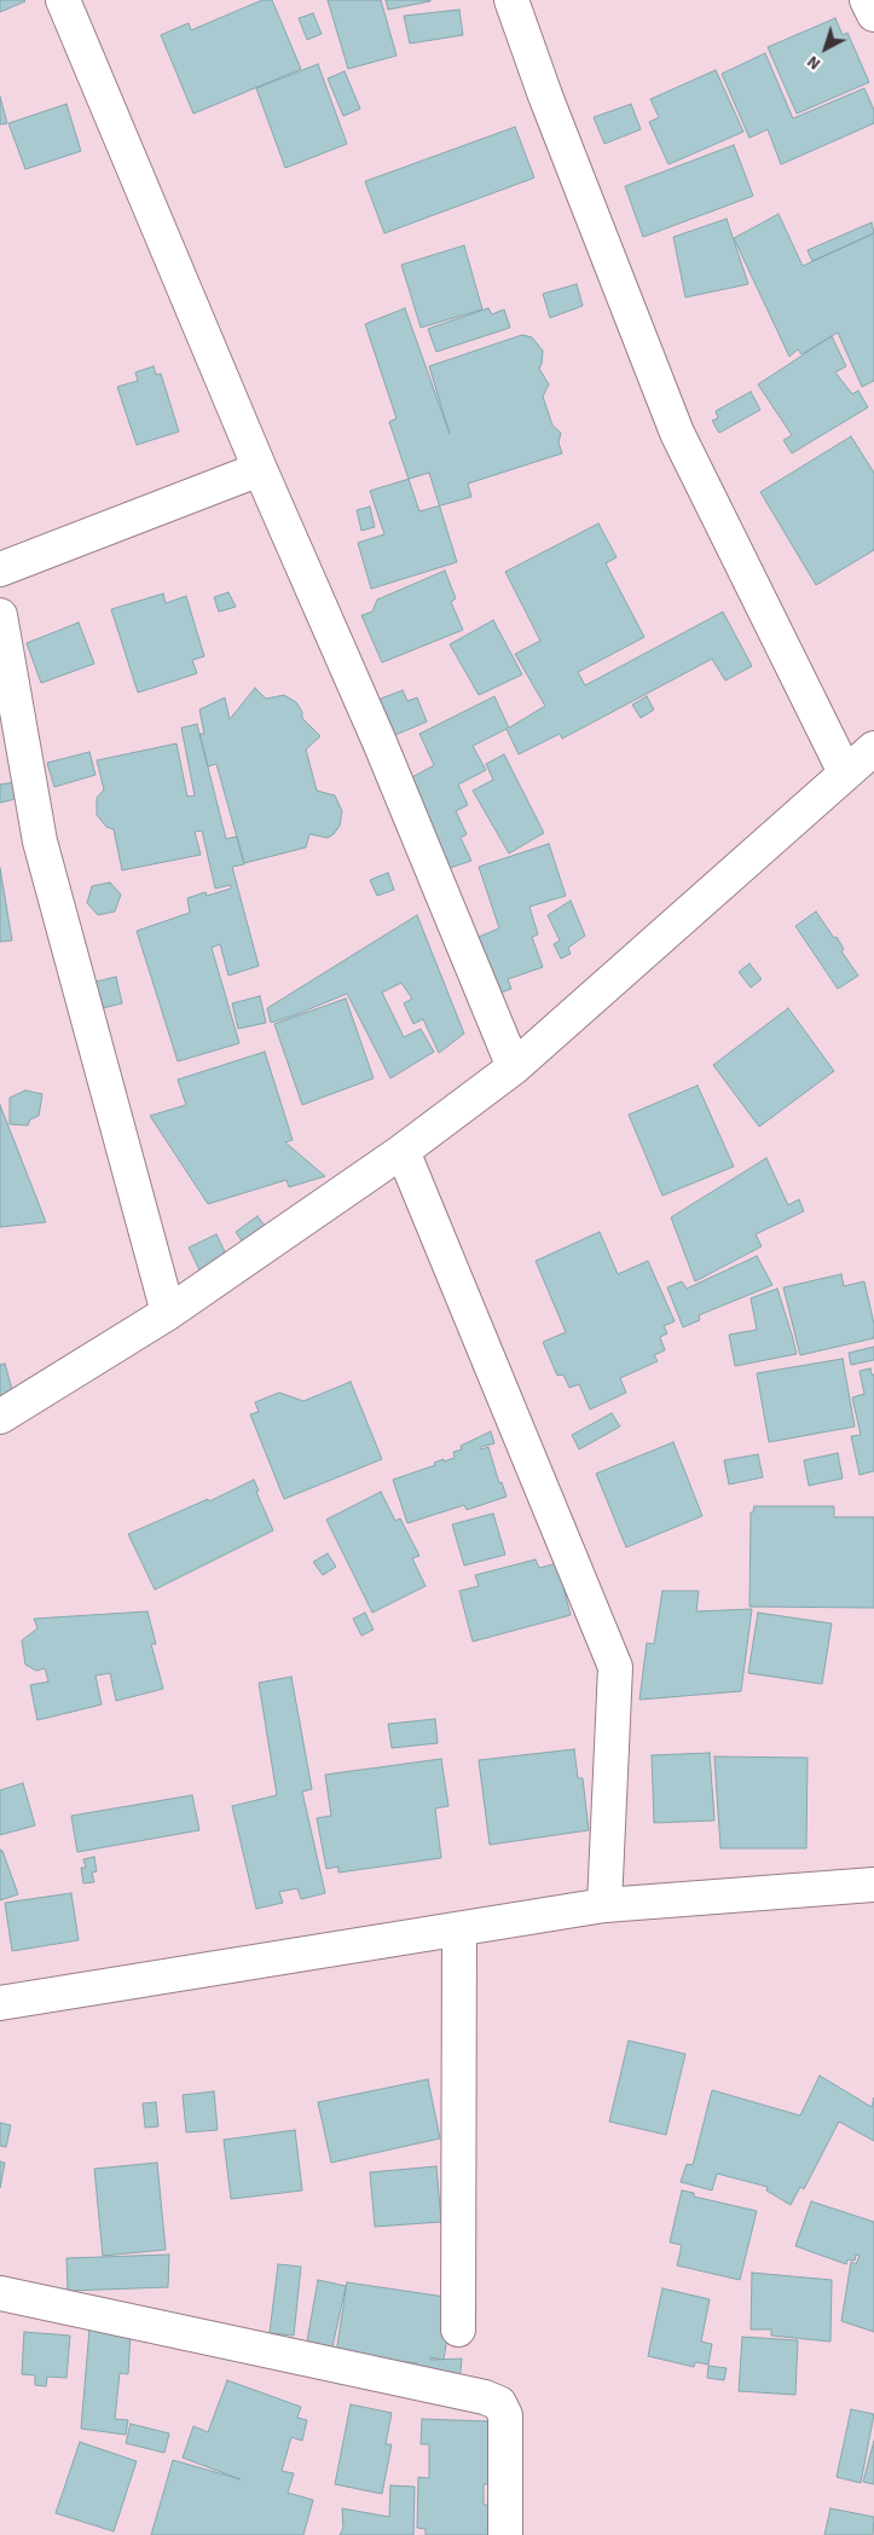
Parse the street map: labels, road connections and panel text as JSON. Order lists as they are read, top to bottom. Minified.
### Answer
{"north":"bottom left"}
